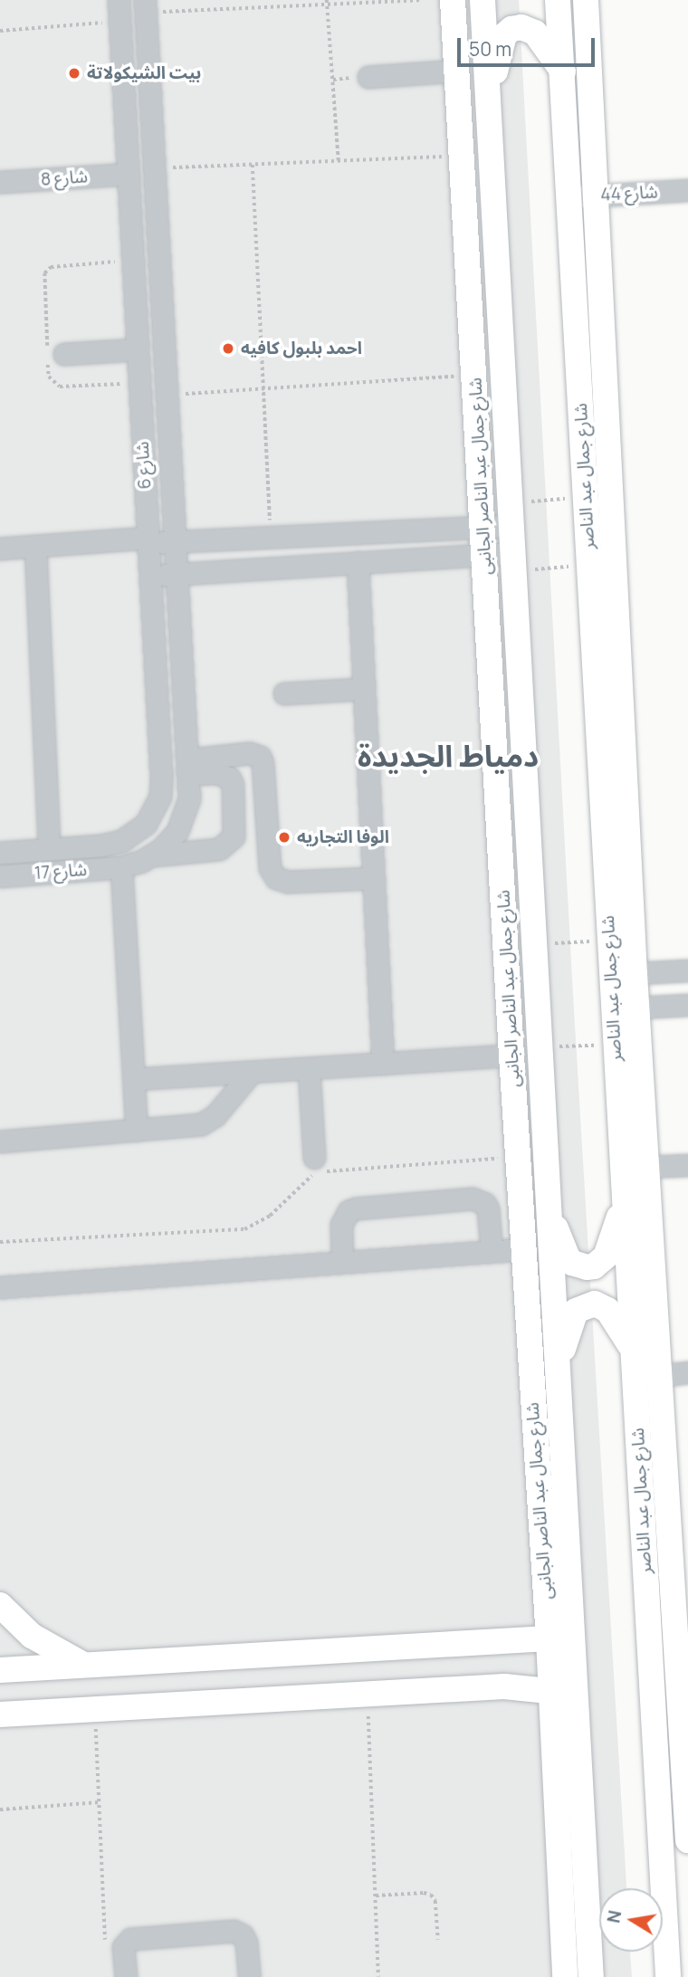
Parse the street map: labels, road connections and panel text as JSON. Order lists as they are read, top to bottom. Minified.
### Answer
{"streets":{"main road":["شارع جمال عبد الناصر الجانبى","شارع جمال عبد الناصر"],"street":["شارع 8","شارع 44","شارع 6","شارع 17"]},"crossings":[["شارع 8","شارع 6"],["شارع 44","شارع جمال عبد الناصر"],["شارع 6","شارع 17"]],"districts":["دمياط الجديدة"],"places":["بيت الشيكولاتة","احمد بلبول كافيه","الوفا التجاريه"],"scale_bar":"50 m","north":"left"}
